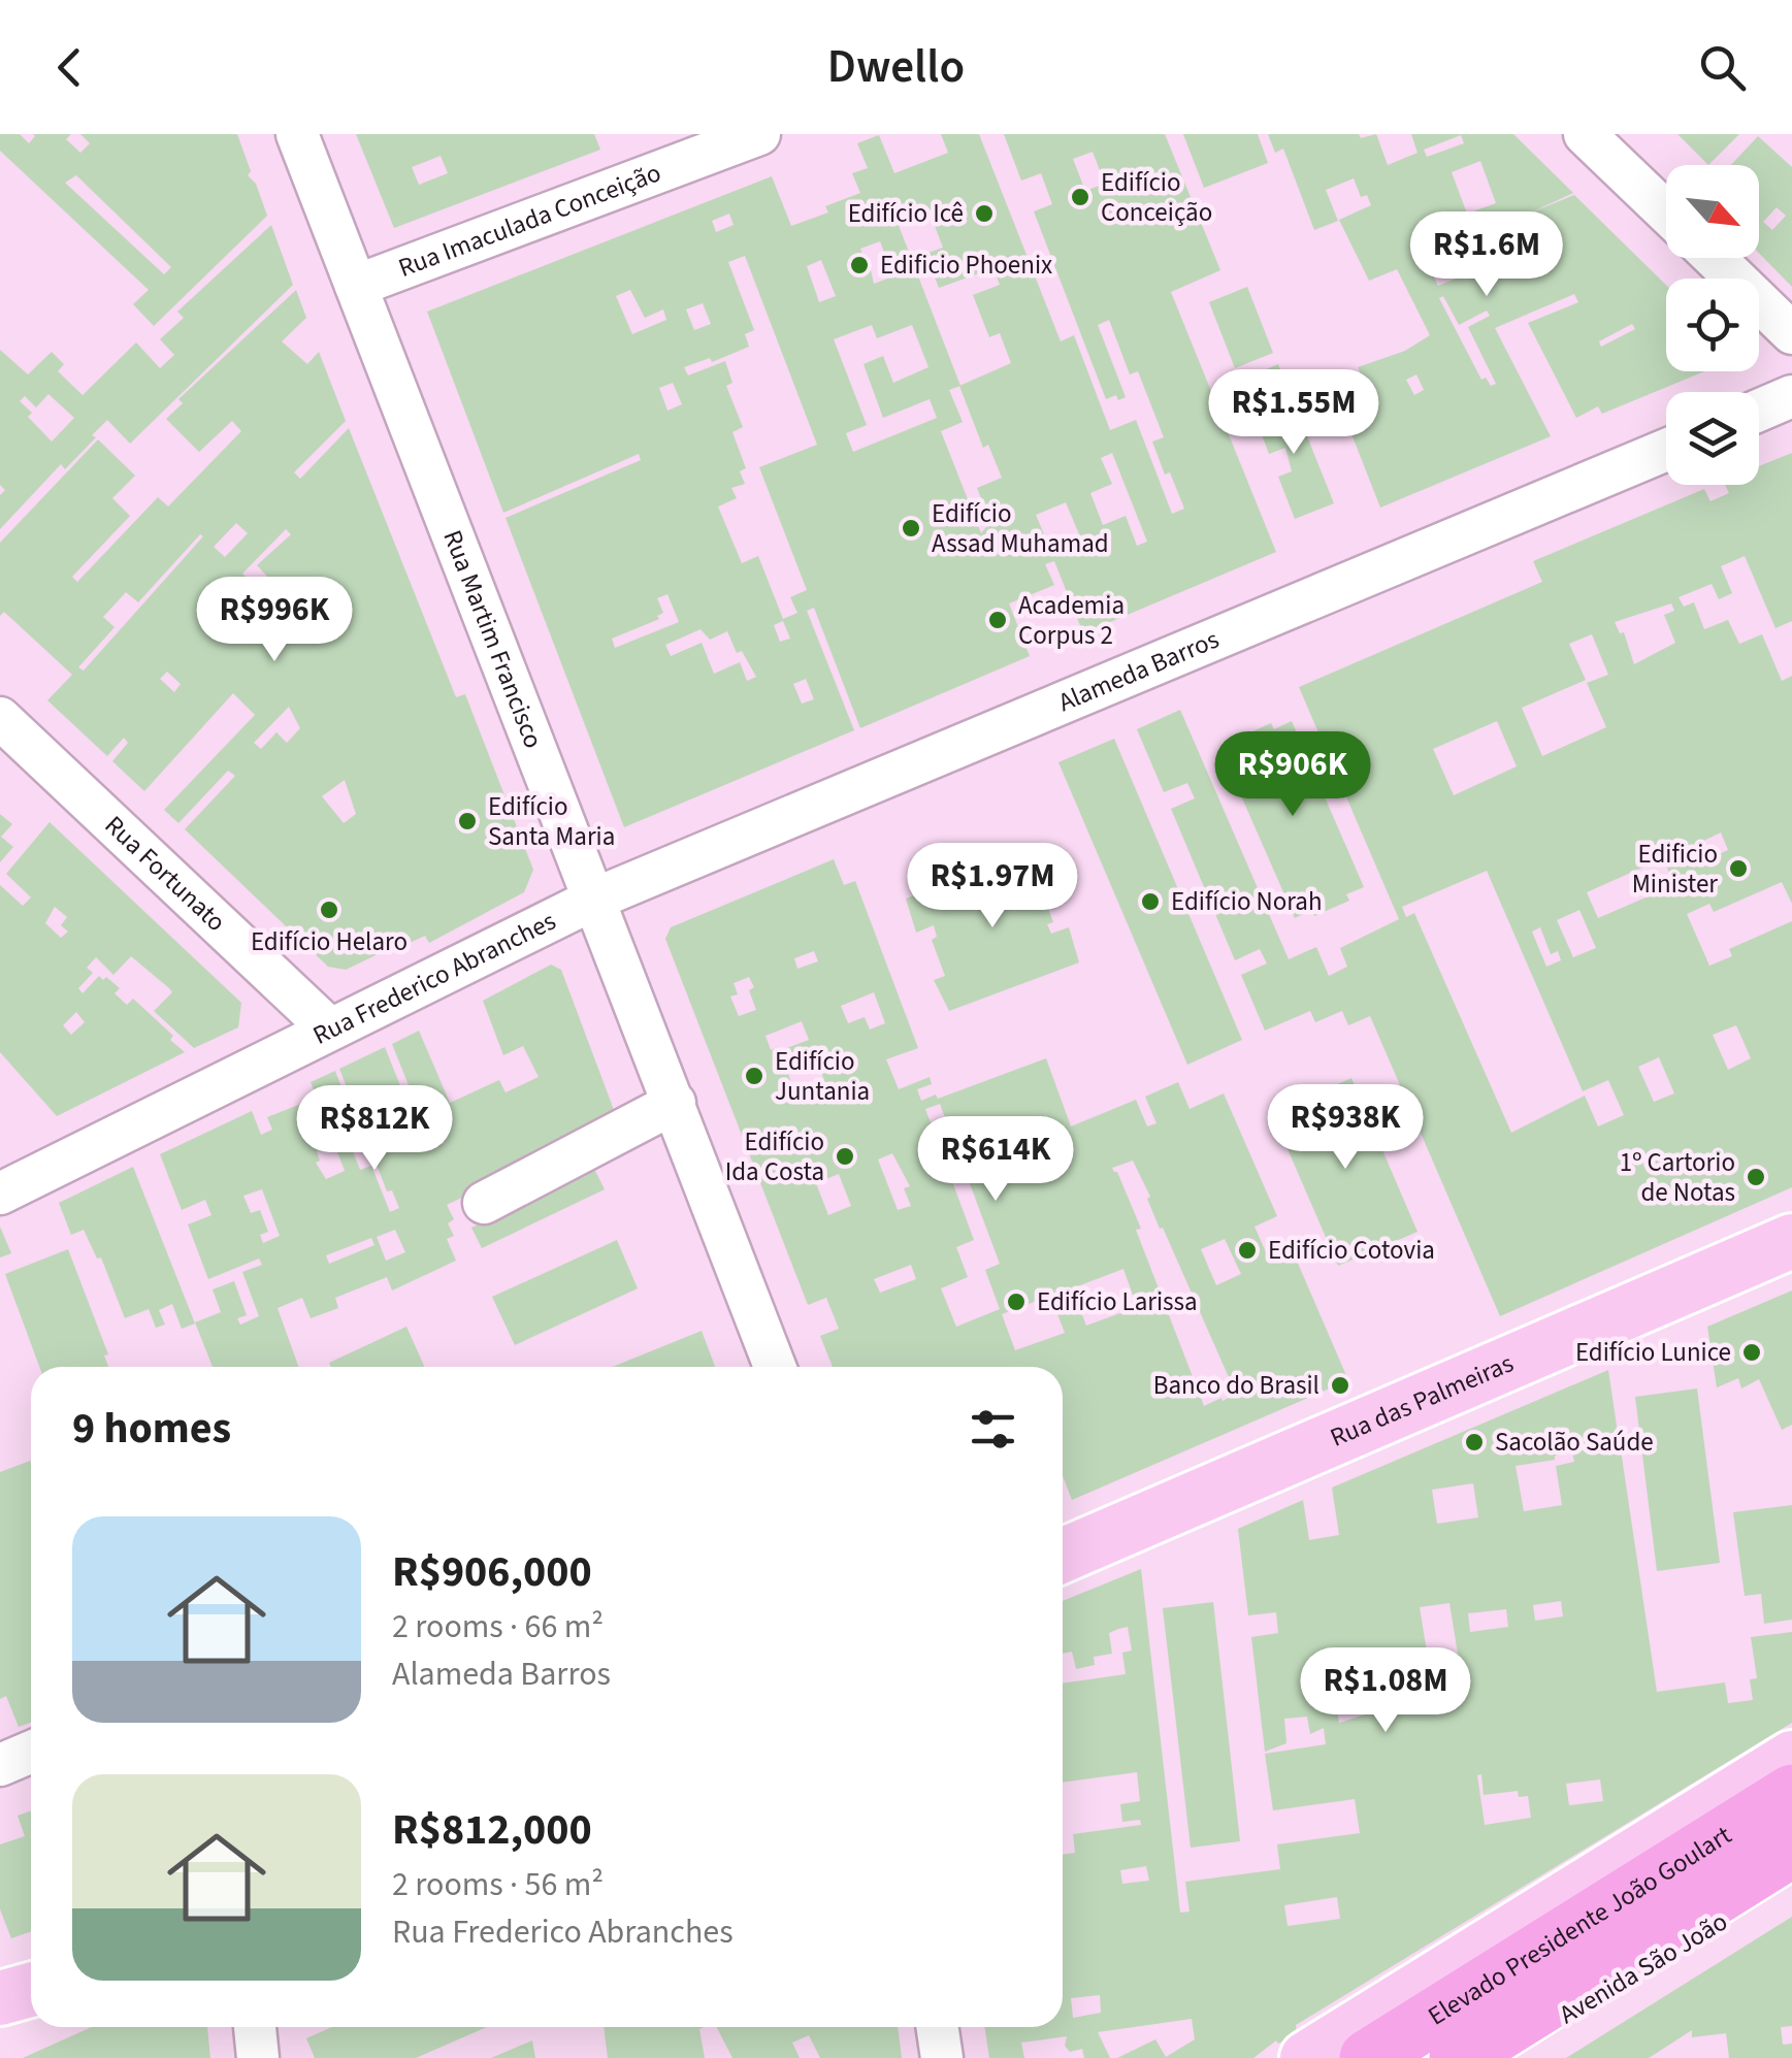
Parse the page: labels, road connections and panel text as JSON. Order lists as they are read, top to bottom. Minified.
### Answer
{"streets":{"highway":["Elevado Presidente João Goulart"],"main road":["Rua das Palmeiras","Avenida São João"],"street":["Rua Imaculada Conceição","Rua Martim Francisco","Alameda Barros","Rua Fortunato","Rua Frederico Abranches"]},"crossings":[["Rua Imaculada Conceição","Rua Martim Francisco"],["Rua Martim Francisco","Alameda Barros"],["Rua Martim Francisco","Rua Frederico Abranches"],["Alameda Barros","Rua Frederico Abranches"],["Rua Fortunato","Rua Frederico Abranches"]],"places":["Edifício Conceição","Edifício Icê","Edificio Phoenix","Edifício Assad Muhamad","Academia Corpus 2","Edifício Santa Maria","Edificio Minister","Edifício Norah","Edifício Helaro","Edifício Juntania","Edifício Ida Costa","1º Cartorio de Notas","Edifício Cotovia","Edifício Larissa","Edifício Lunice","Banco do Brasil","Sacolão Saúde"],"north":"bottom right","page":{"header":"Dwello","price":["R$1.6M","R$1.55M","R$996K","R$906K","R$1.97M","R$938K","R$812K","R$614K","R$1.08M"],"heading":"9 homes","list":[{"name":"R$906,000","note":"2 rooms · 66 m² · Alameda Barros"},{"name":"R$812,000","note":"2 rooms · 56 m² · Rua Frederico Abranches"}]}}
